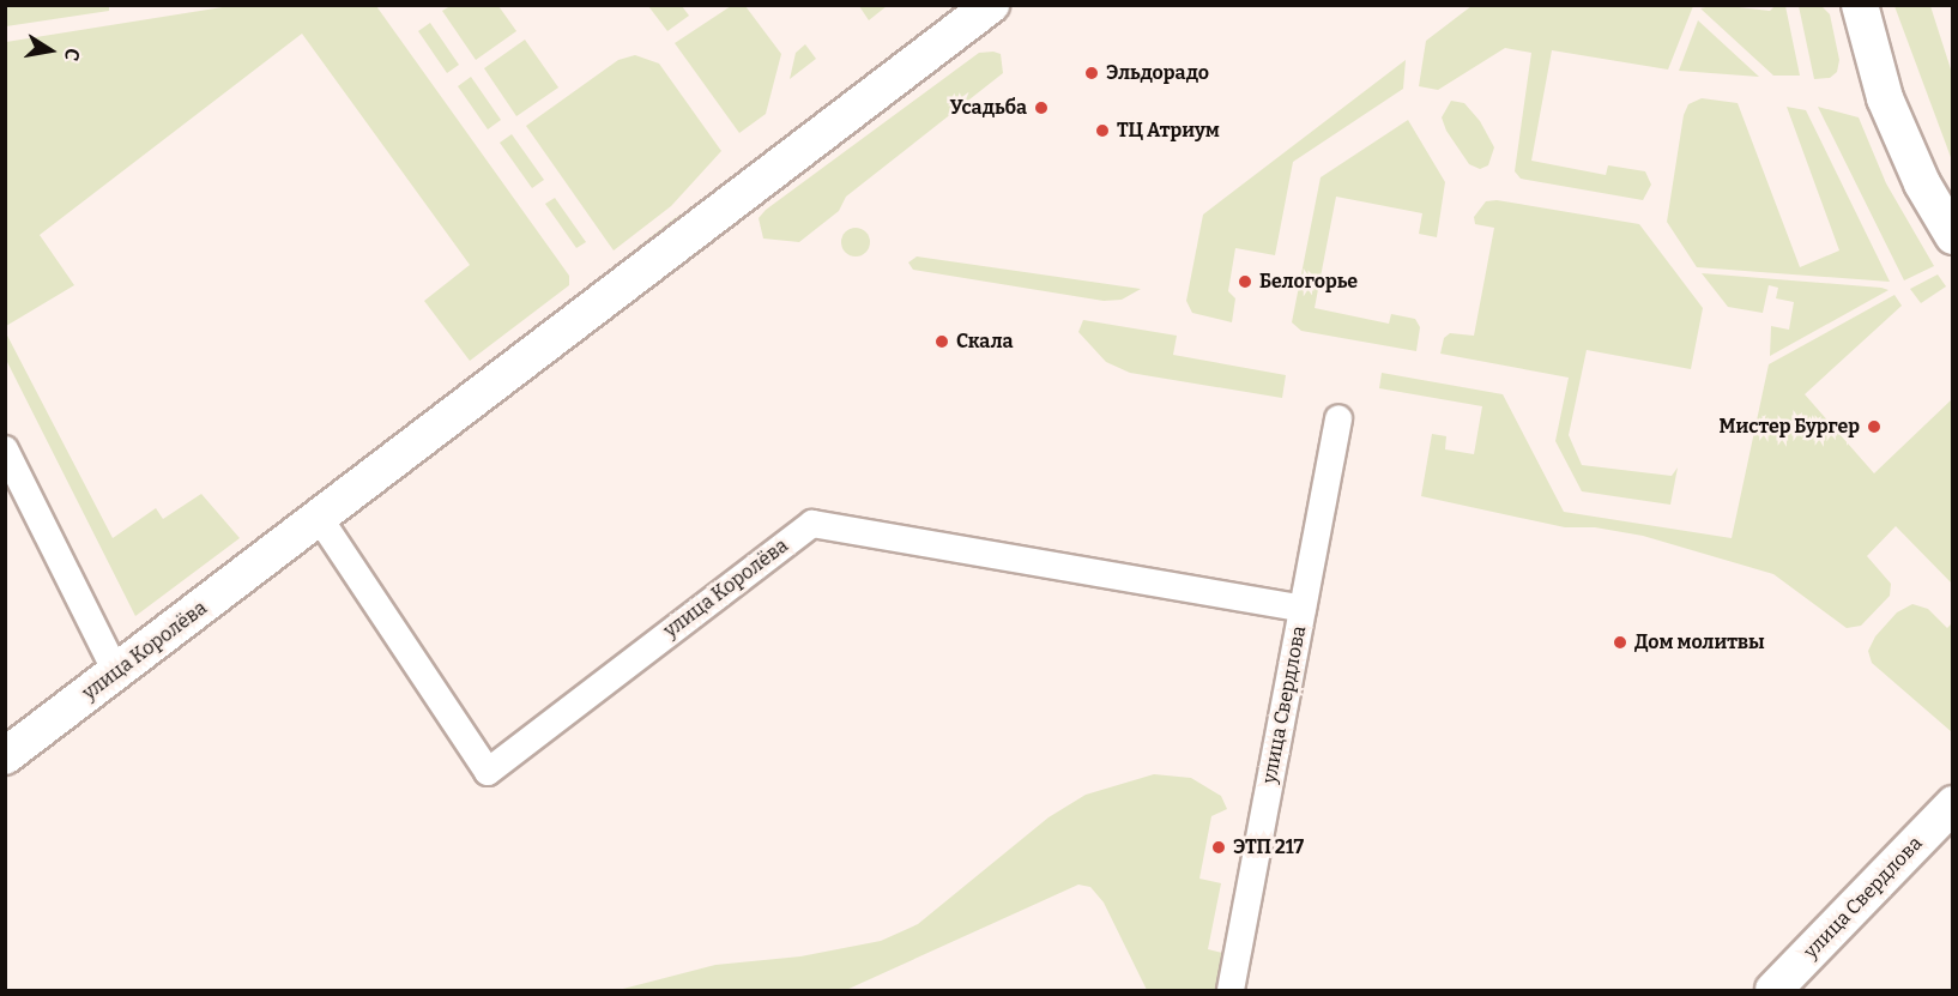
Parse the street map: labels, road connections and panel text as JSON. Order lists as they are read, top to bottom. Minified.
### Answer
{"streets":{"main road":["улица Королёва","улица Свердлова"]},"crossings":[["улица Королёва","улица Свердлова"]],"places":["Эльдорадо","Усадьба","ТЦ Атриум","Белогорье","Скала","Мистер Бургер","Дом молитвы","ЭТП 217"],"north":"right"}
